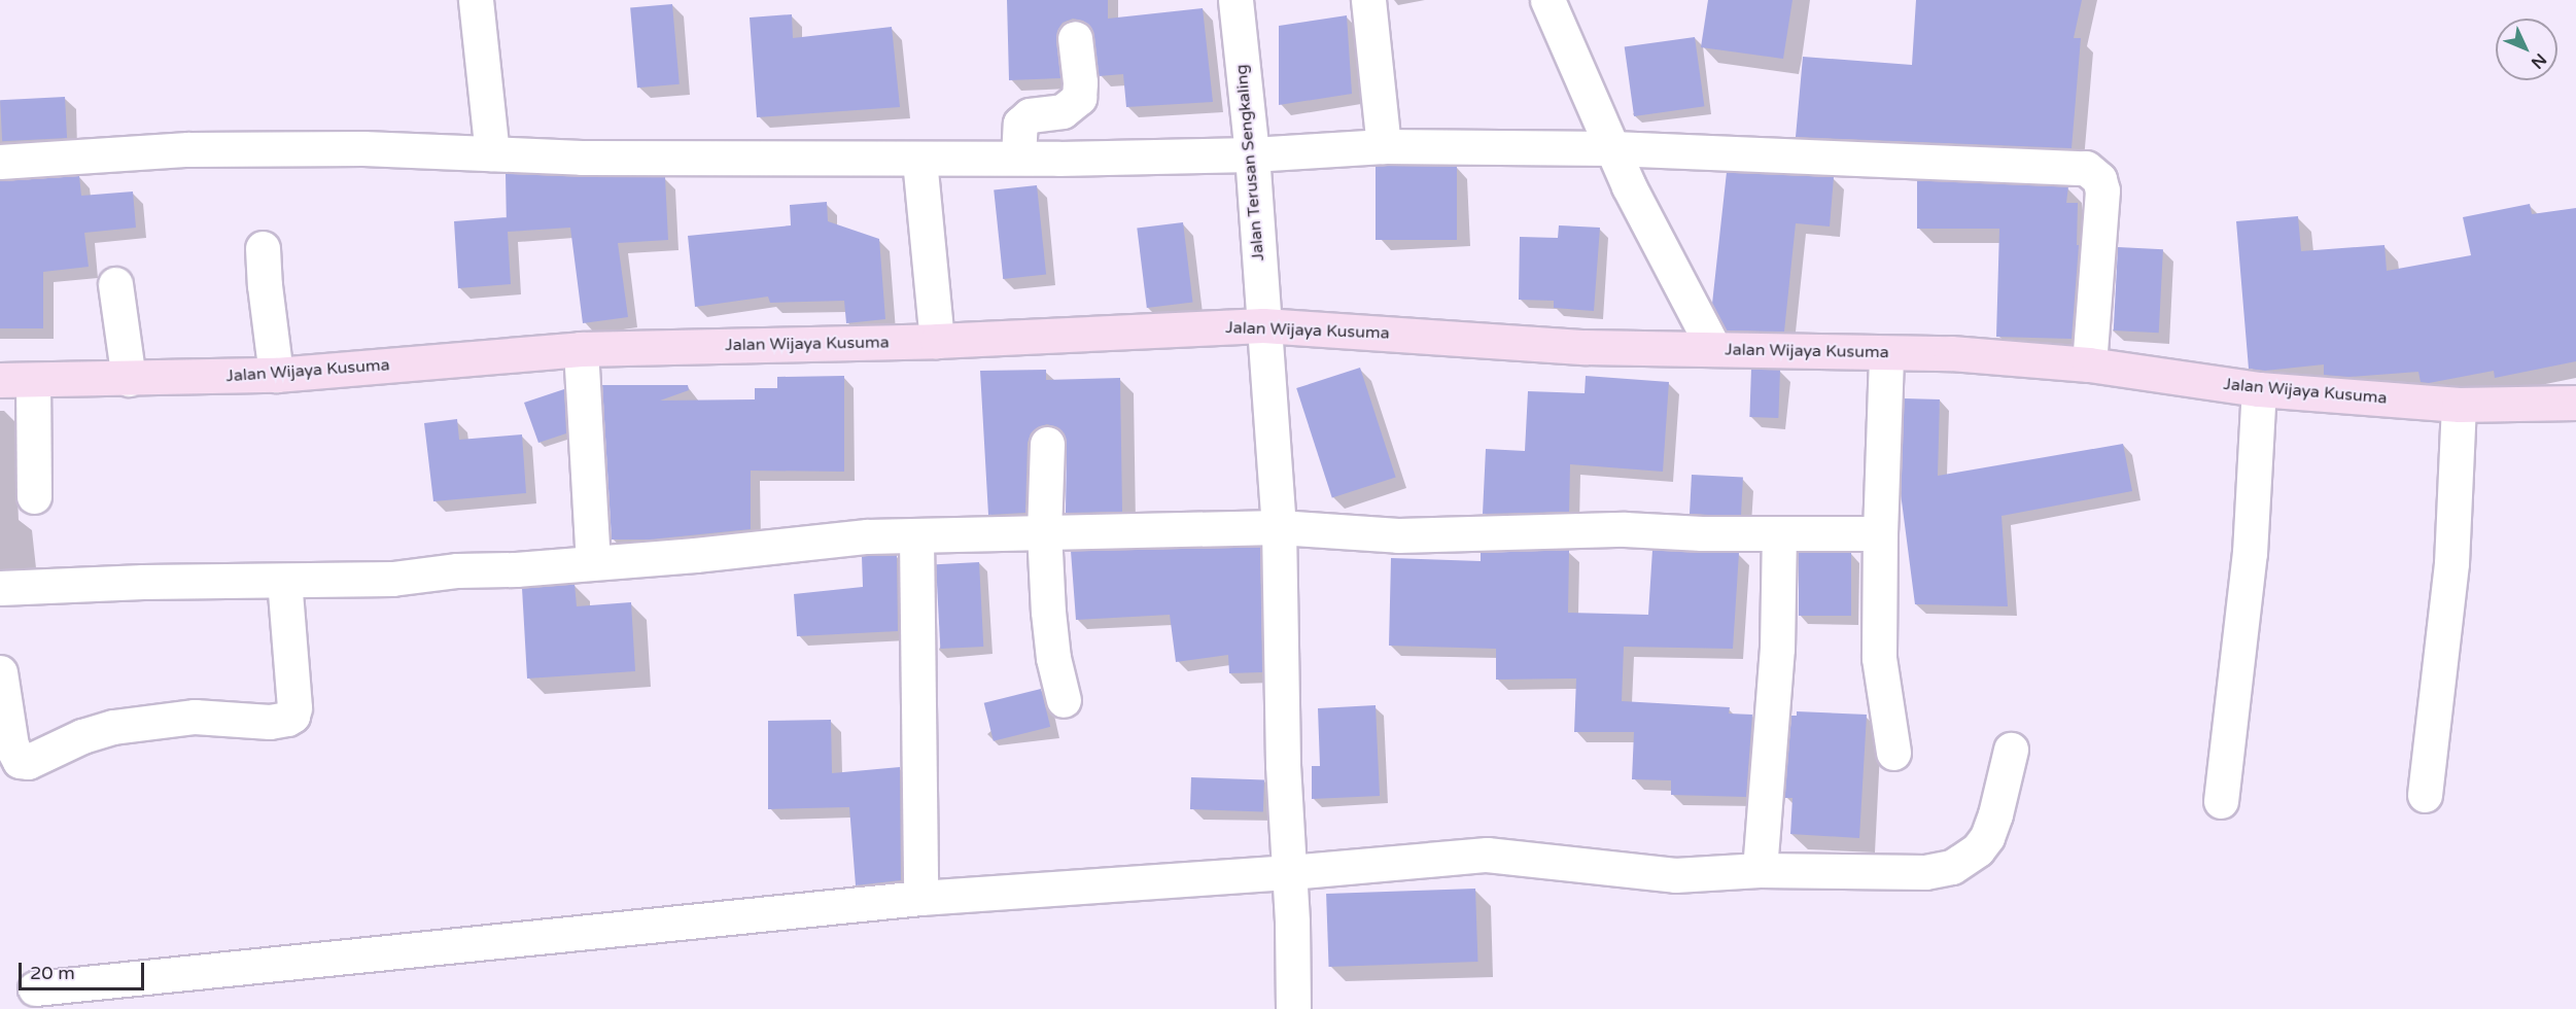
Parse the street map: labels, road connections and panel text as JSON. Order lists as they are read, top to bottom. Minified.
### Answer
{"streets":{"main road":["Jalan Wijaya Kusuma"],"street":["Jalan Terusan Sengkaling"]},"crossings":[["Jalan Terusan Sengkaling","Jalan Wijaya Kusuma"]],"scale_bar":"20 m","north":"bottom right"}
